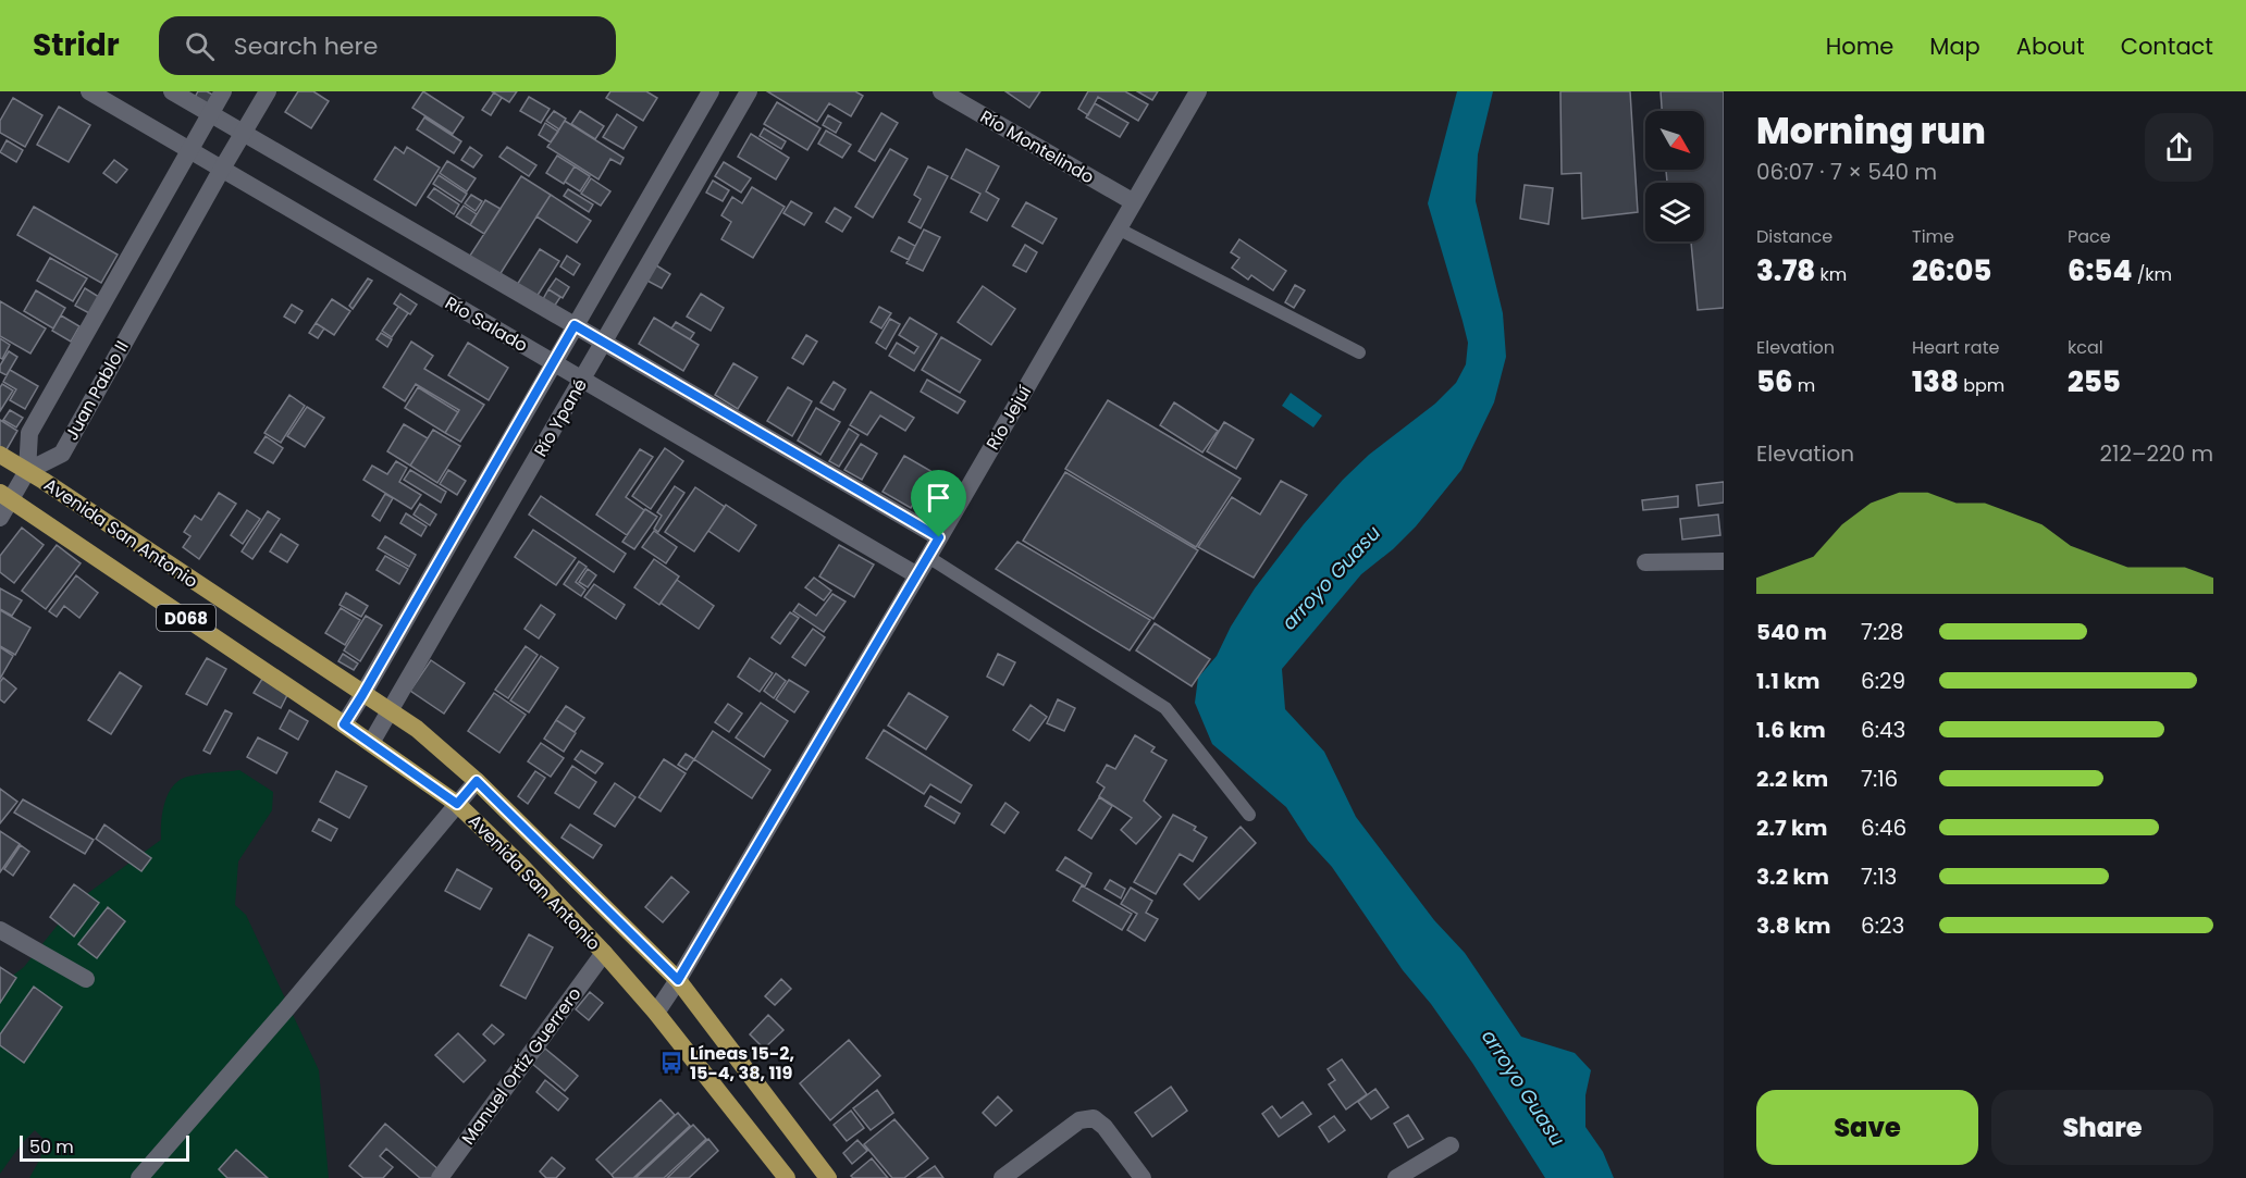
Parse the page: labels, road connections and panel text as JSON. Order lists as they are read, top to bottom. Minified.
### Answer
{"streets":{"main road":["Avenida San Antonio","D068"],"street":["Río Montelindo","Río Salado","Juan Pablo II","Río Ypané","Río Jejuí","Manuel Ortíz Guerrero"]},"crossings":[["Río Montelindo","Río Jejuí"],["Río Salado","Juan Pablo II"],["Río Salado","Río Ypané"],["Río Salado","Río Jejuí"],["Juan Pablo II","Avenida San Antonio"],["Río Ypané","Avenida San Antonio"],["Río Jejuí","Avenida San Antonio"],["Avenida San Antonio","Manuel Ortíz Guerrero"]],"water":["arroyo Guasu"],"places":{"bus stop":["Líneas 15-2, 15-4, 38, 119"]},"scale_bar":"50 m","north":"bottom right","page":{"header":"Stridr","search":"Search here","nav":["Home","Map","About","Contact"],"heading":["Morning run","06:07 · 7 × 540 m"],"stats":[["Distance","3.78 km"],["Time","26:05"],["Pace","6:54 /km"],["Elevation","56 m"],["Heart rate","138 bpm"],["kcal","255"]],"chart":["Elevation","212–220 m"],"list":[{"name":"540 m","note":"7:28"},{"name":"1.1 km","note":"6:29"},{"name":"1.6 km","note":"6:43"},{"name":"2.2 km","note":"7:16"},{"name":"2.7 km","note":"6:46"},{"name":"3.2 km","note":"7:13"},{"name":"3.8 km","note":"6:23"}],"buttons":["Save","Share"],"scale":"50 m"}}
